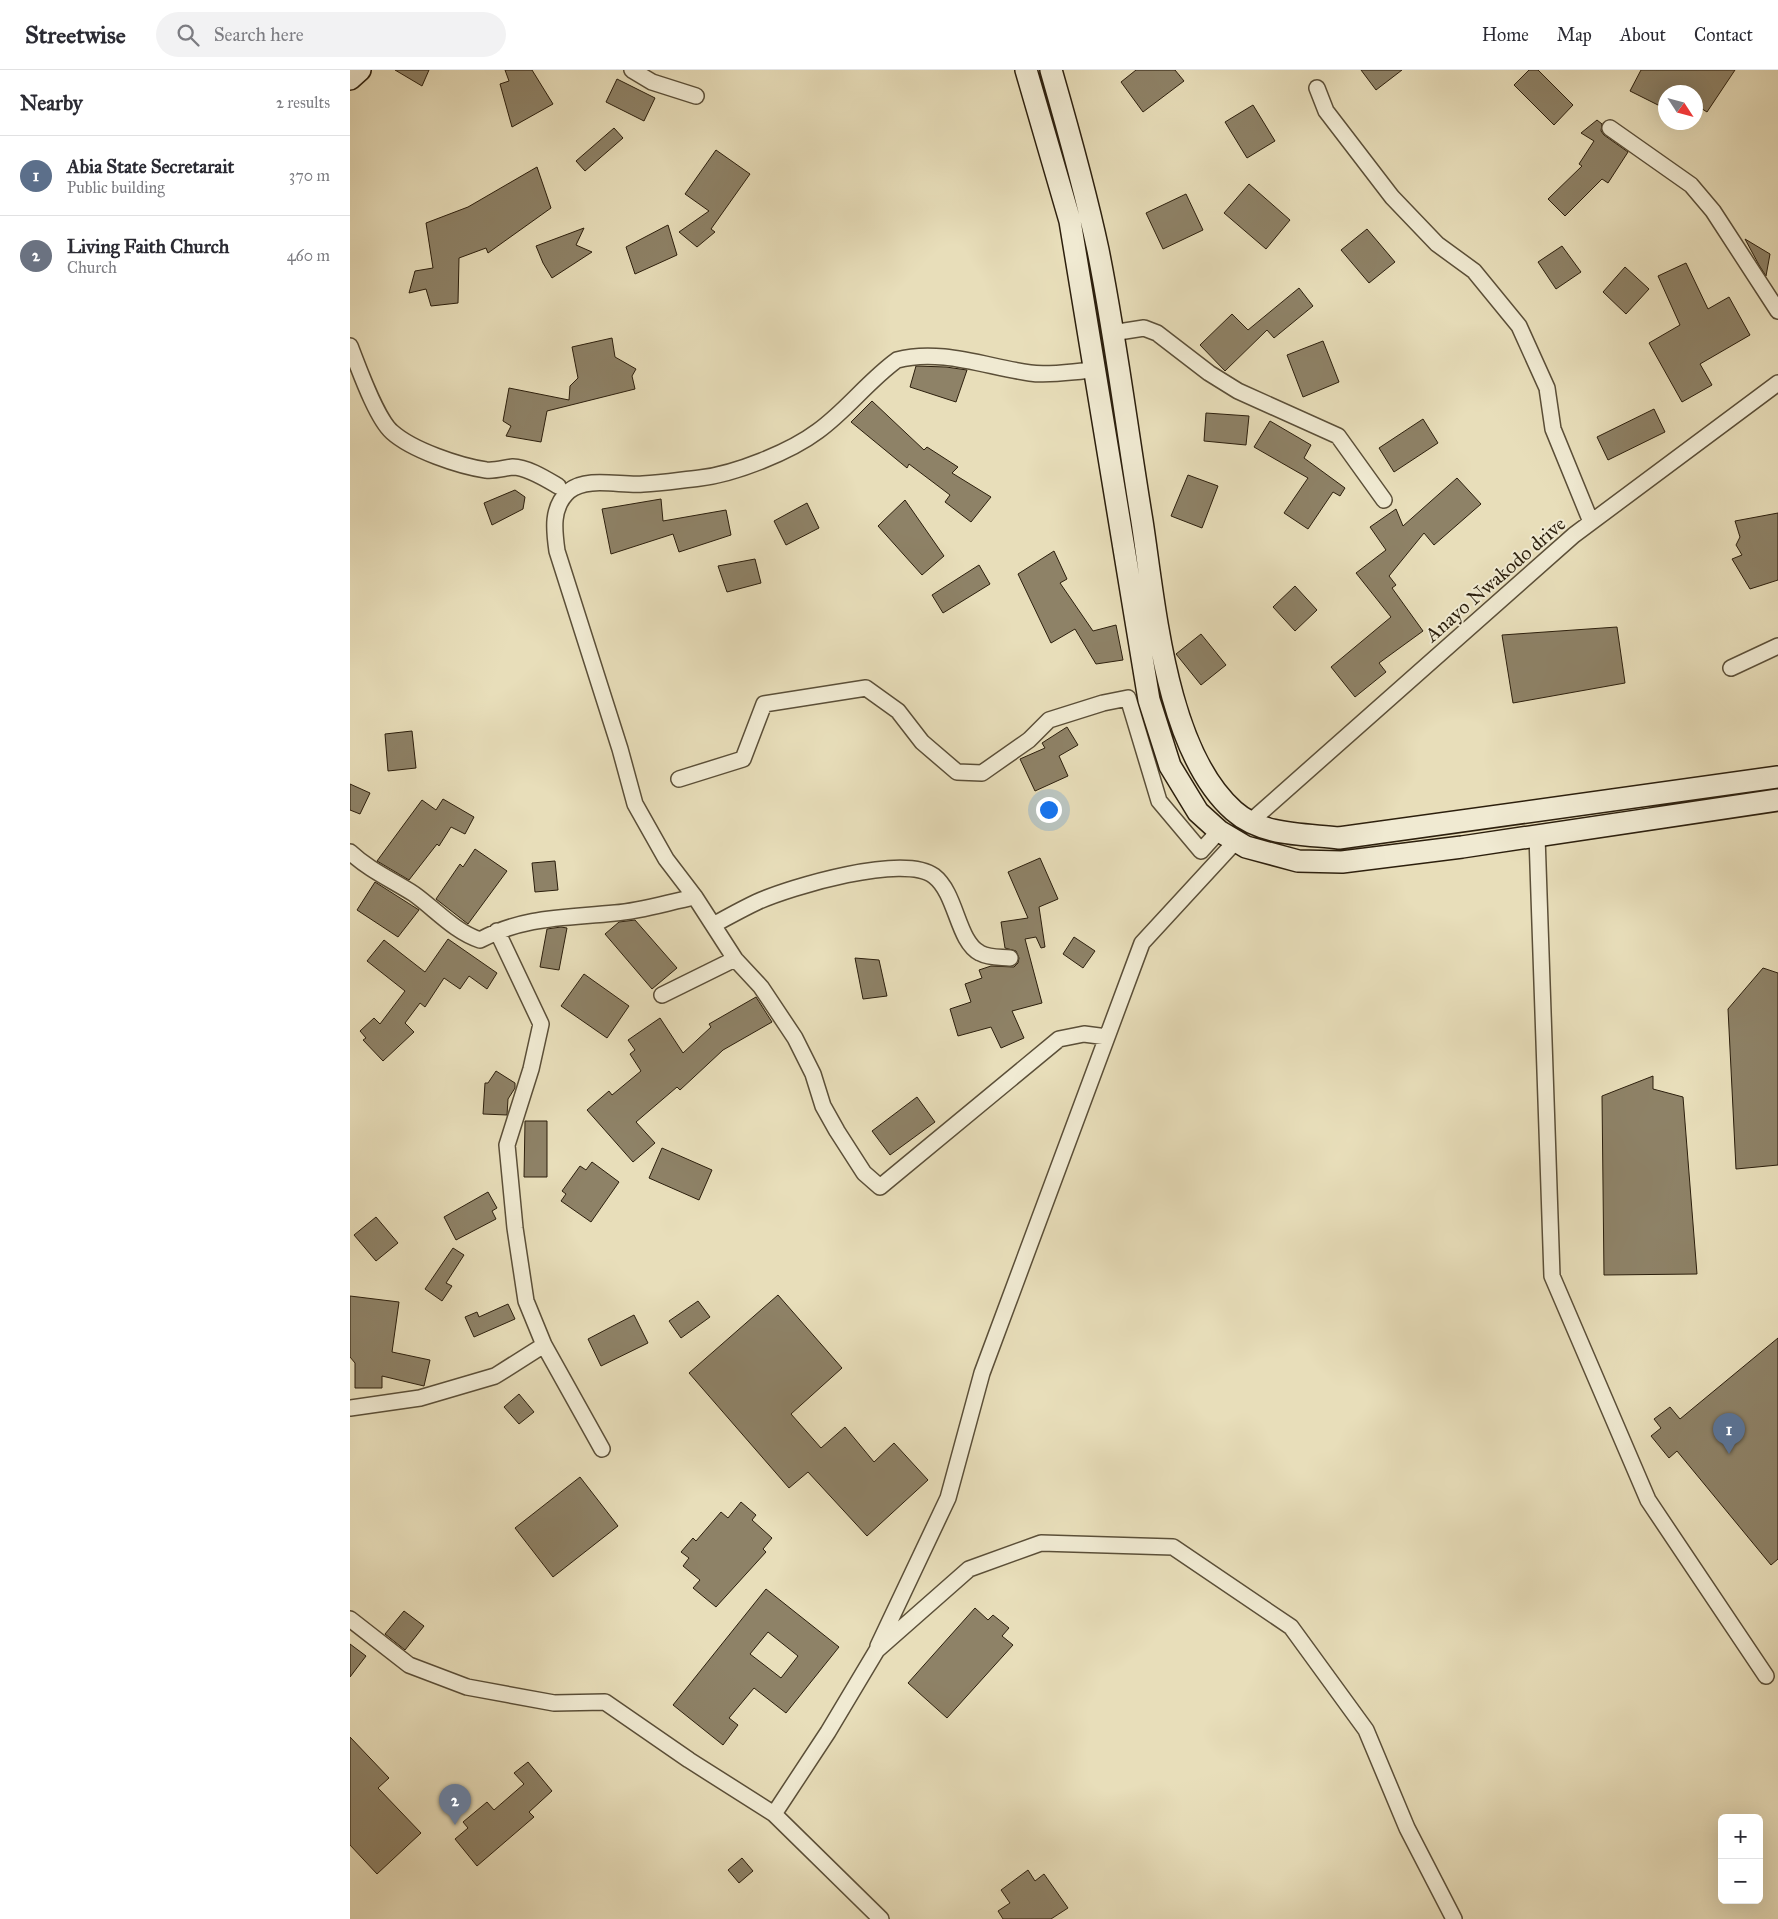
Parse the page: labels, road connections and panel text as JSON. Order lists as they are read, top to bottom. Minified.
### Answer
{"streets":{"street":["Anayo Nwakodo drive"]},"north":"bottom right","page":{"header":"Streetwise","search":"Search here","nav":["Home","Map","About","Contact"],"heading":["Nearby","2 results"],"list":[{"mark":"1","name":"Abia State Secretarait","note":"Public building","value":"370 m"},{"mark":"2","name":"Living Faith Church","note":"Church","value":"460 m"}],"pins":["1","2"],"map_buttons":["+","−"]}}
